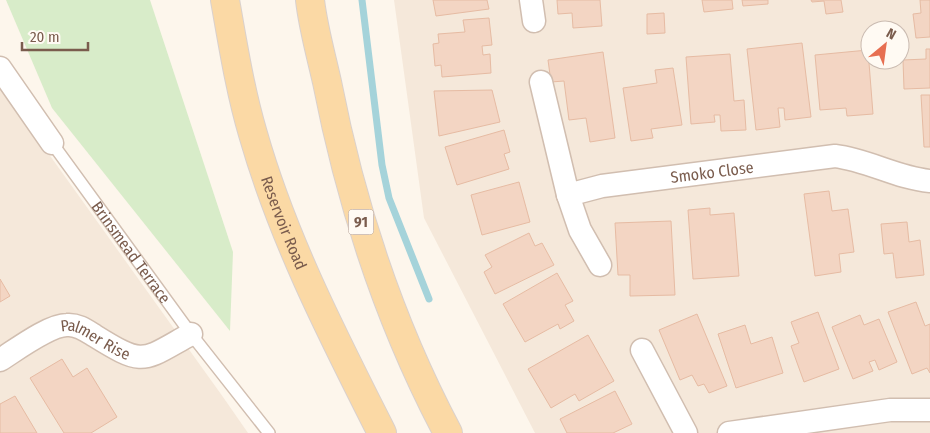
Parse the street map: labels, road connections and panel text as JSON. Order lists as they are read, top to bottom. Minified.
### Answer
{"streets":{"main road":["91","Reservoir Road"],"street":["Smoko Close","Brinsmead Terrace","Palmer Rise"]},"crossings":[["Brinsmead Terrace","Palmer Rise"]],"scale_bar":"20 m","north":"top right"}
